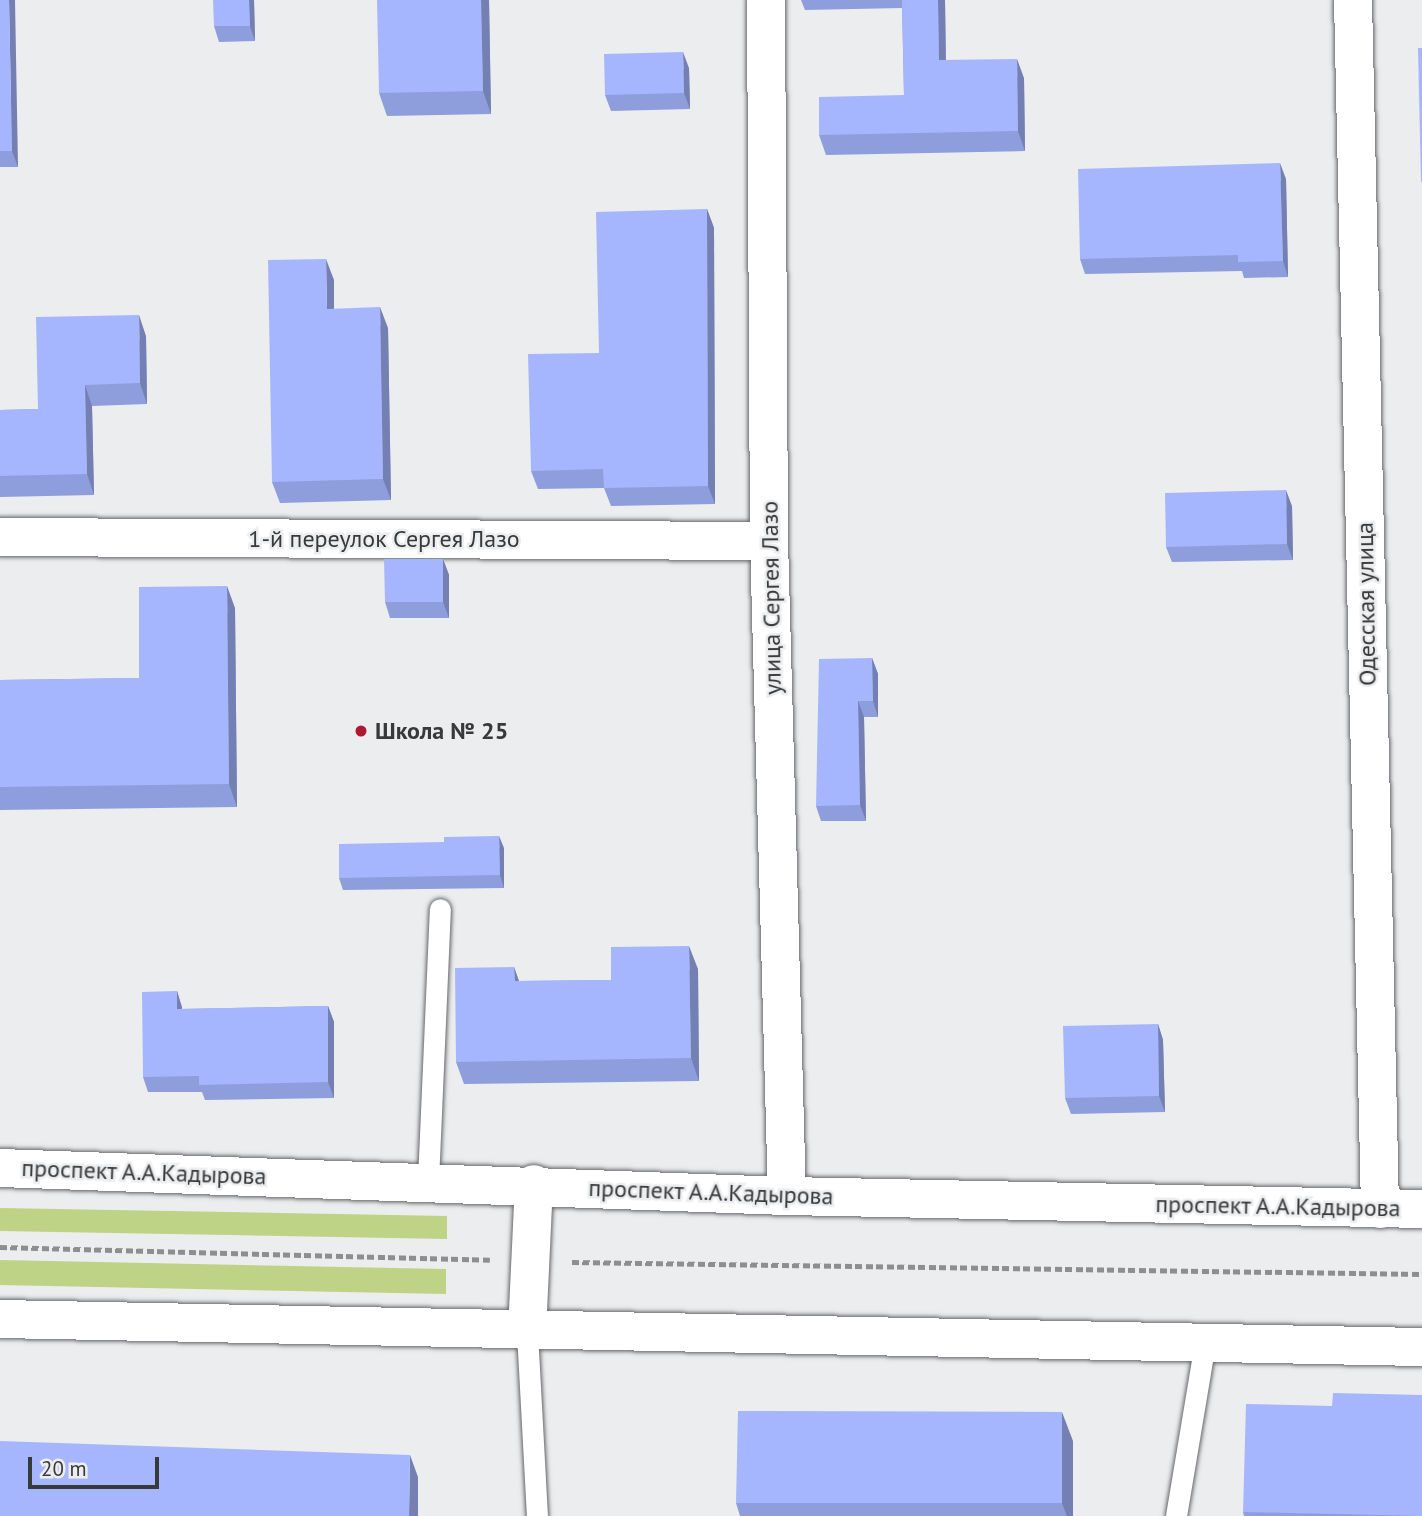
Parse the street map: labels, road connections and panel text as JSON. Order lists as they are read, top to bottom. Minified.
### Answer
{"streets":{"street":["1-й переулок Сергея Лазо","улица Сергея Лазо","Одесская улица","проспект А.А.Кадырова"]},"crossings":[["1-й переулок Сергея Лазо","улица Сергея Лазо"],["улица Сергея Лазо","проспект А.А.Кадырова"],["Одесская улица","проспект А.А.Кадырова"]],"places":["Школа № 25"],"scale_bar":"20 m"}
